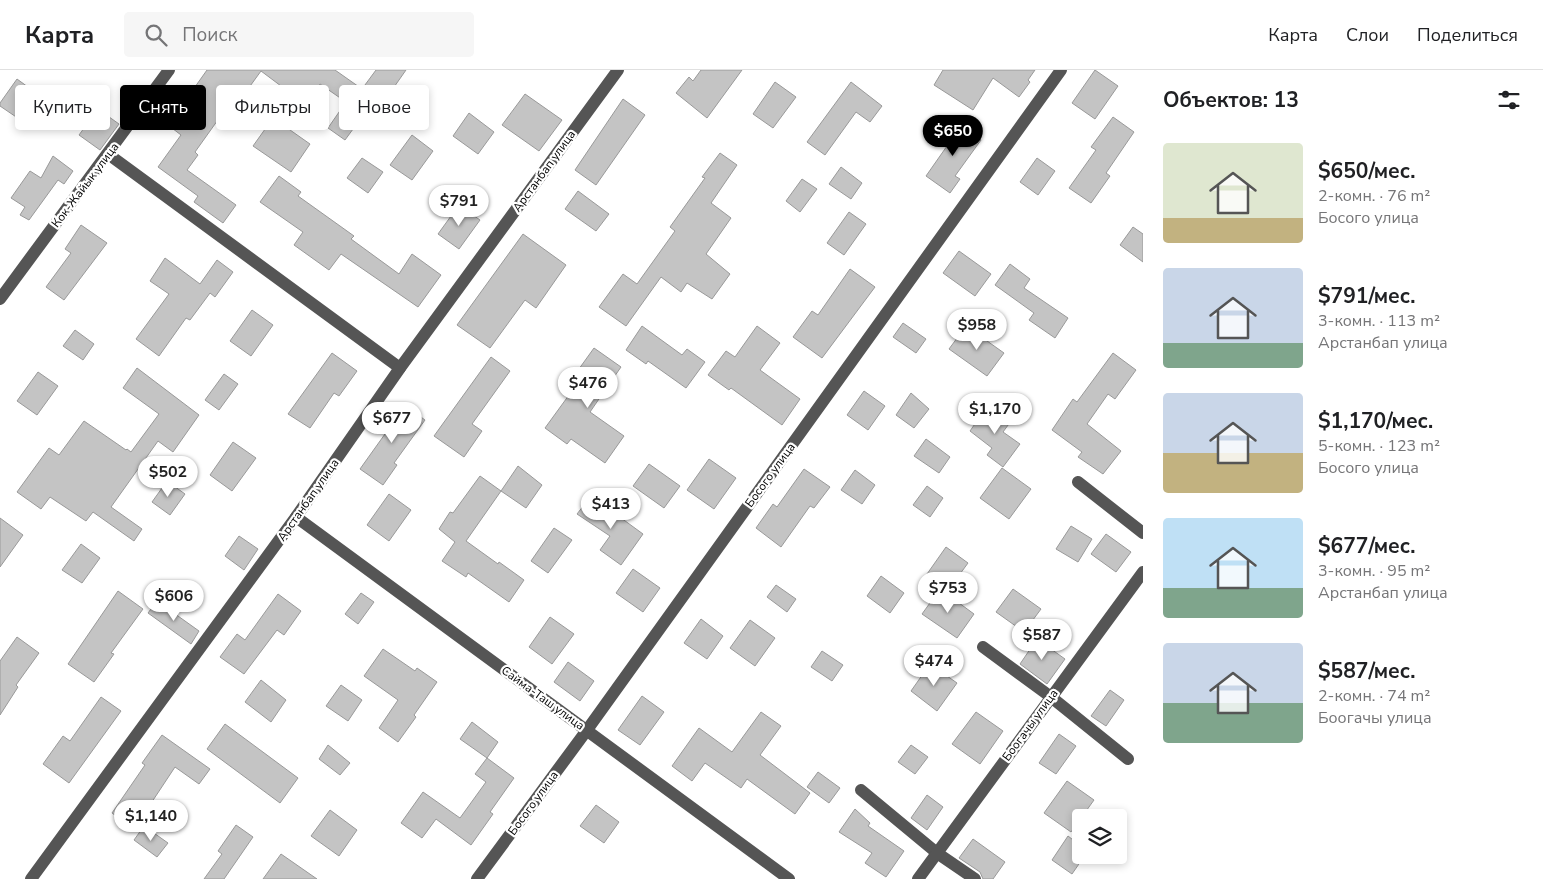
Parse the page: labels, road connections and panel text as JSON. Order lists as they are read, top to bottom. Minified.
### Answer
{"streets":{"street":["Арстанбап улица","Кок-Жайык улица","Босого улица","Сайма-Таш улица","Боогачы улица"]},"crossings":[["Арстанбап улица","Сайма-Таш улица"],["Босого улица","Сайма-Таш улица"]],"page":{"header":"Карта","search":"Поиск","nav":["Карта","Слои","Поделиться"],"heading":"Объектов: 13","chip":["Купить","Снять","Фильтры","Новое"],"price":["$650","$791","$958","$476","$1,170","$677","$502","$413","$753","$606","$587","$474","$1,140"],"list":[{"name":"$650/мес.","note":"2-комн. · 76 m² · Босого улица"},{"name":"$791/мес.","note":"3-комн. · 113 m² · Арстанбап улица"},{"name":"$1,170/мес.","note":"5-комн. · 123 m² · Босого улица"},{"name":"$677/мес.","note":"3-комн. · 95 m² · Арстанбап улица"},{"name":"$587/мес.","note":"2-комн. · 74 m² · Боогачы улица"}]}}
